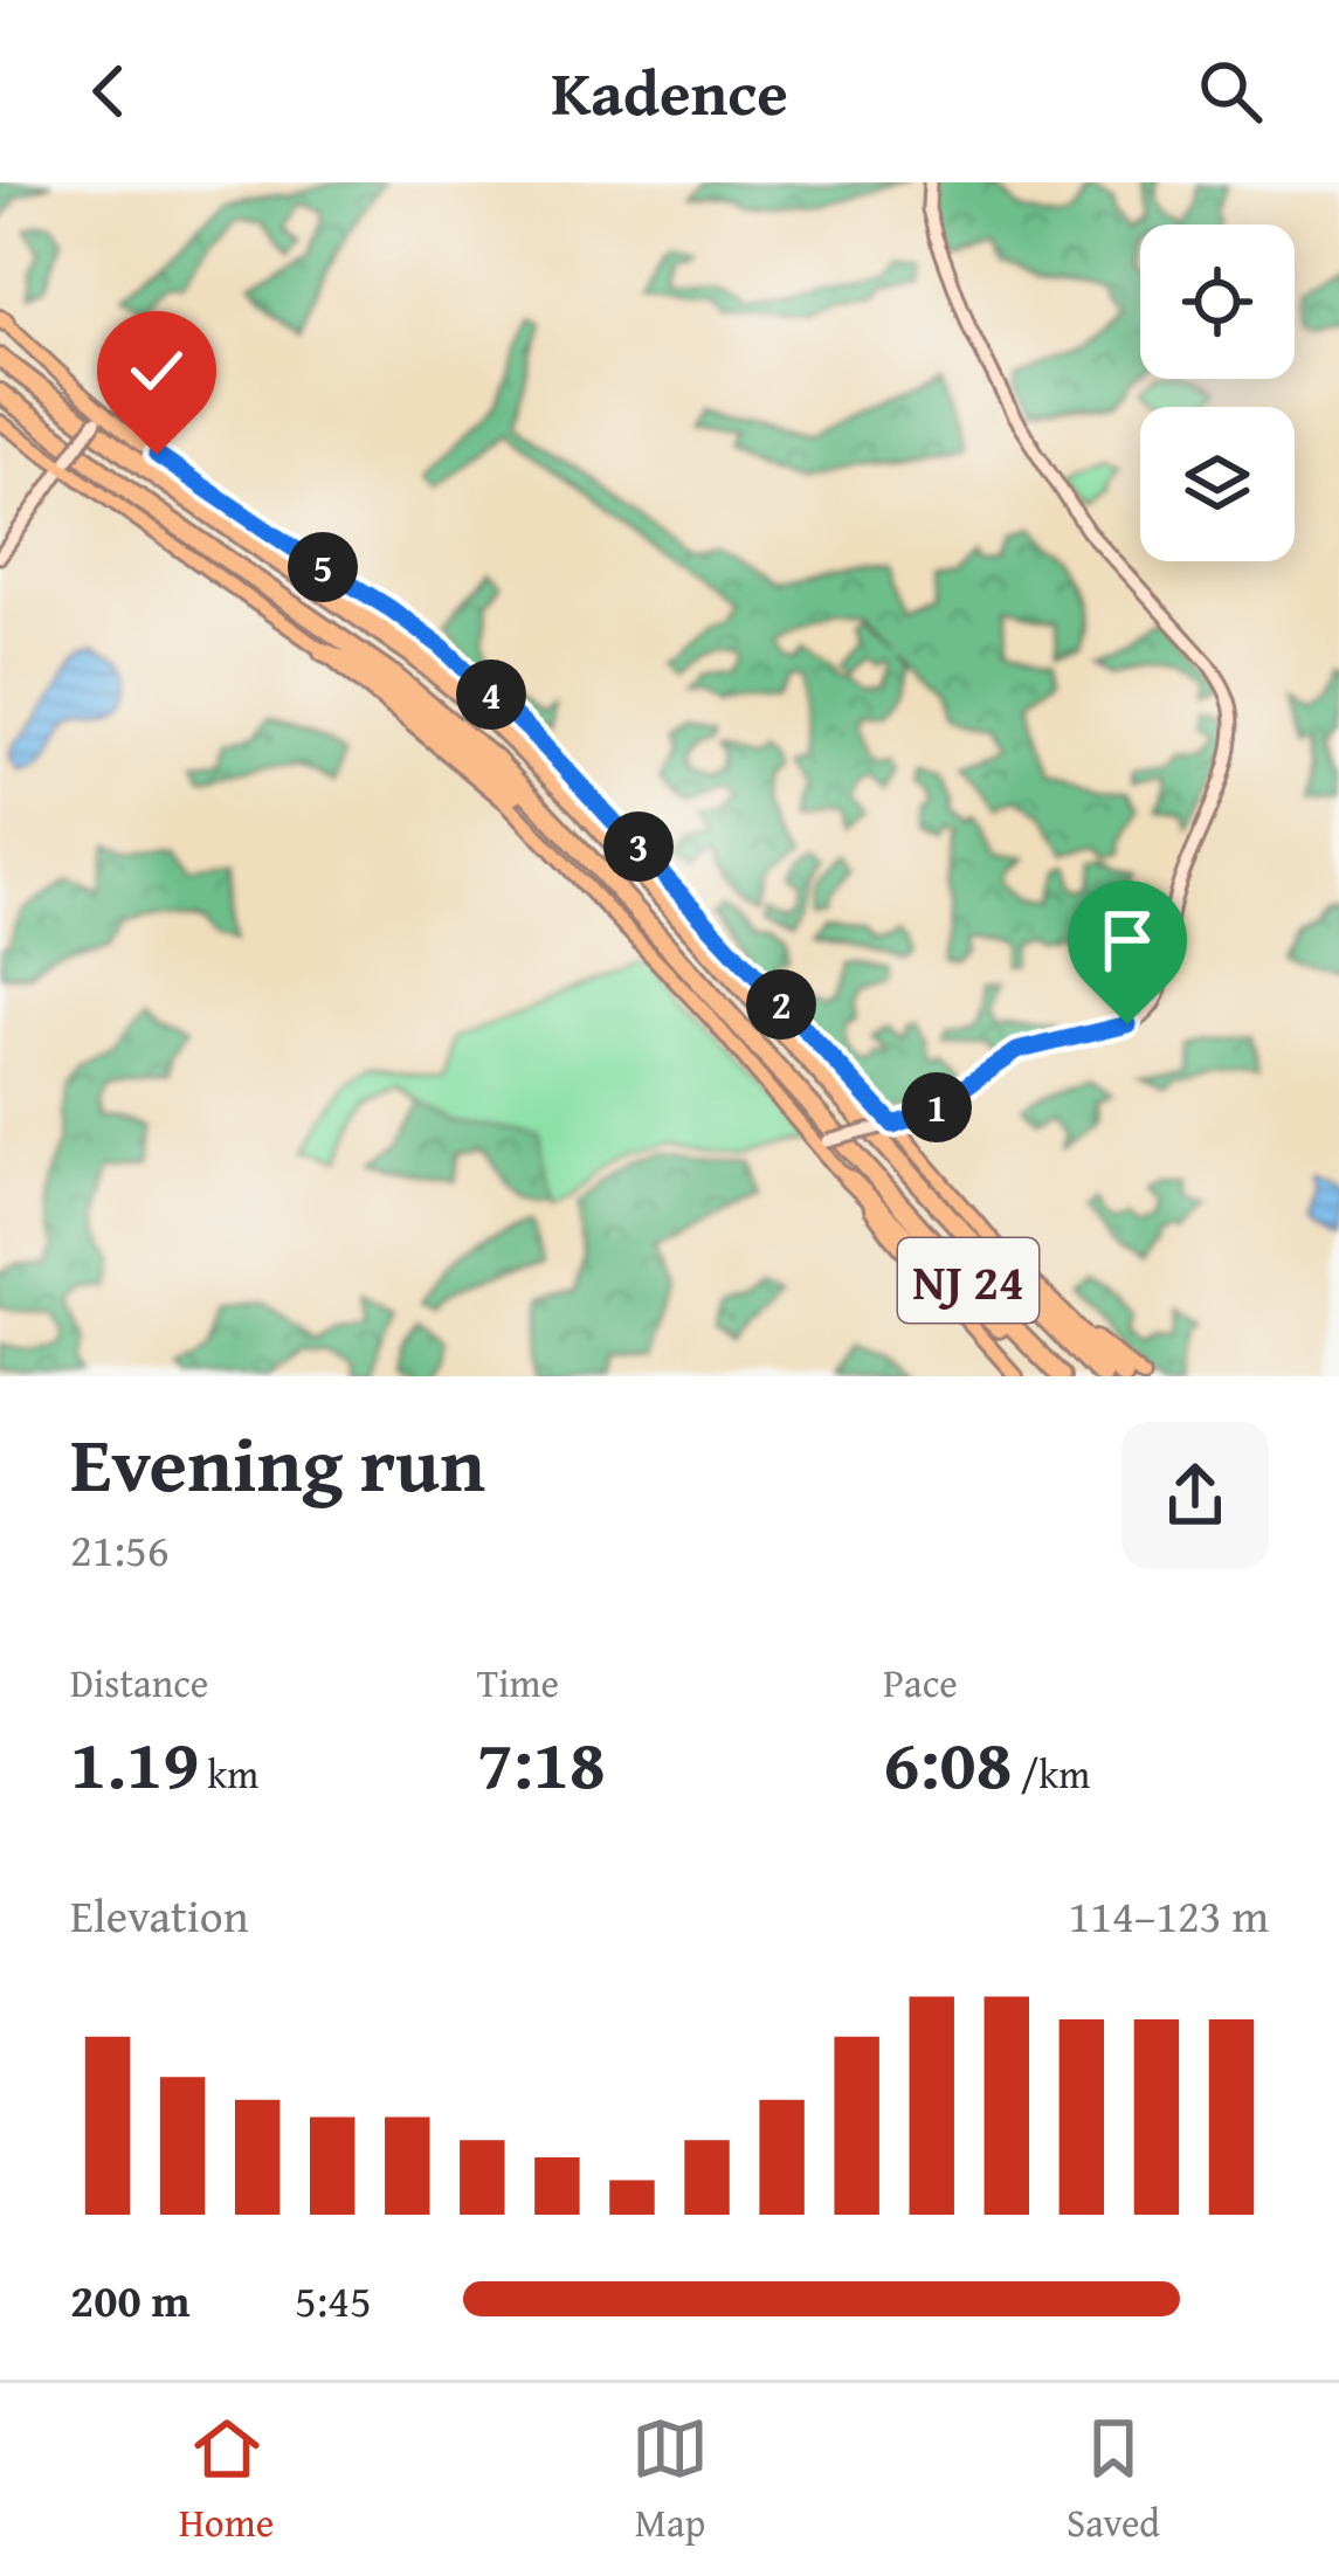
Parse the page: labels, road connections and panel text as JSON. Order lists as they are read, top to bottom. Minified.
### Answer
{"streets":{"highway":["NJ 24"]},"page":{"header":"Kadence","pins":["5","4","3","2","1"],"heading":["Evening run","21:56"],"stats":[["Distance","1.19 km"],["Time","7:18"],["Pace","6:08 /km"]],"chart":["Elevation","114–123 m"],"list":[{"name":"200 m","note":"5:45"}],"tabs":["Home","Map","Saved"]}}
